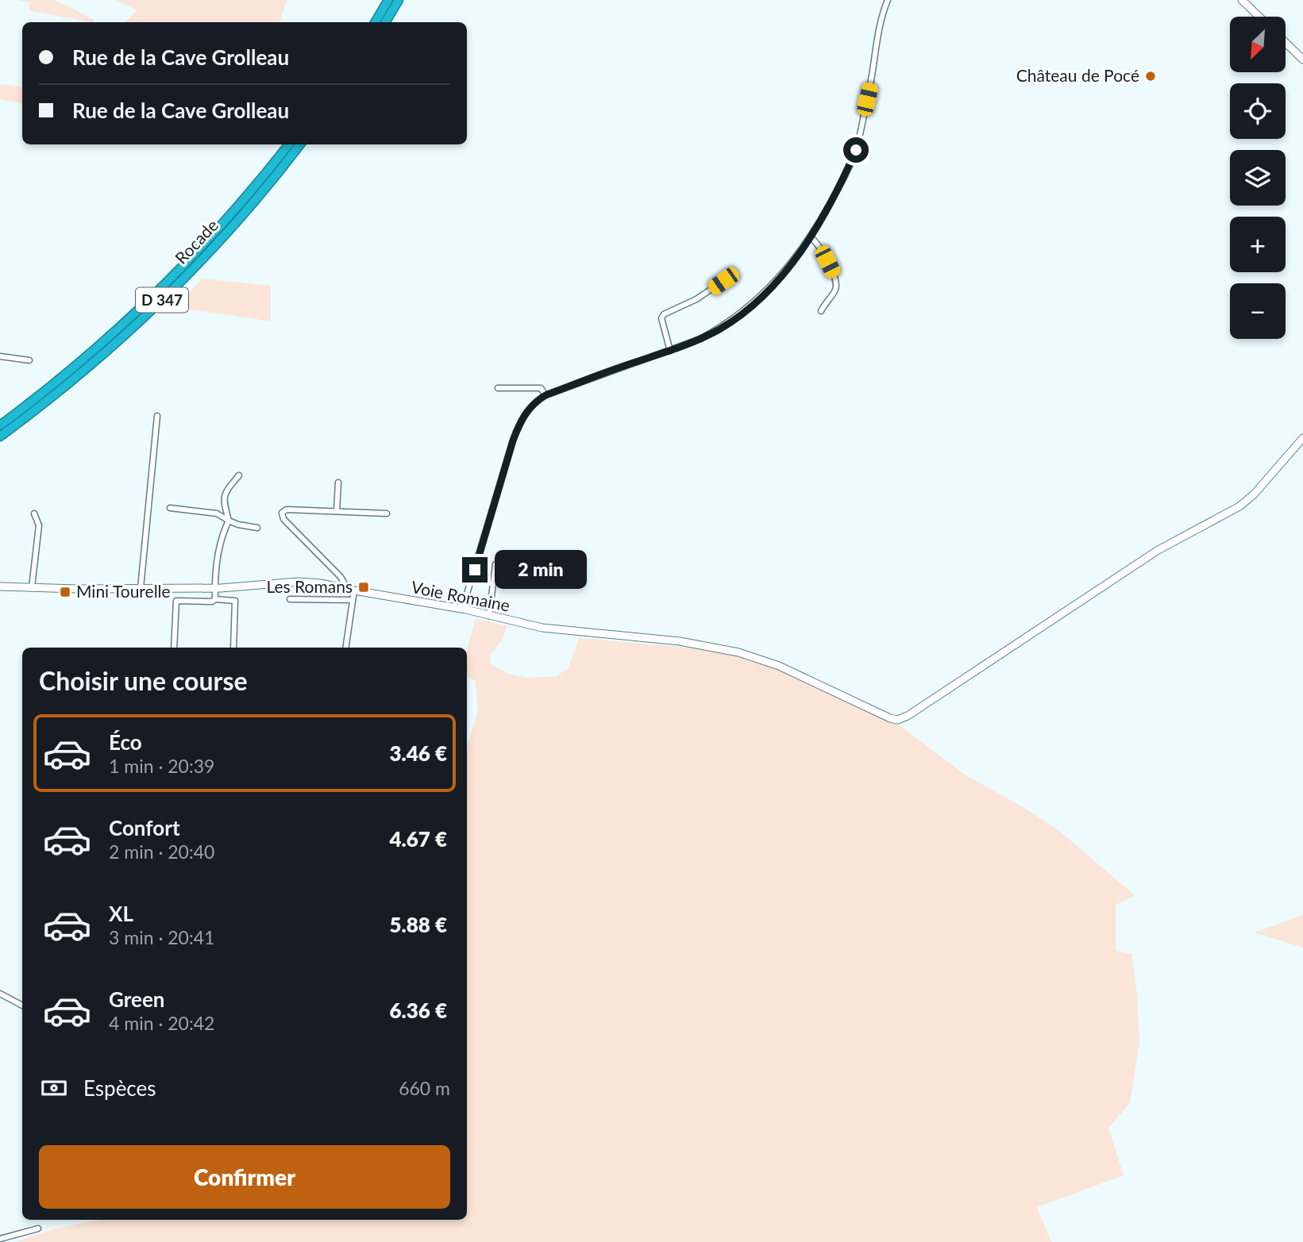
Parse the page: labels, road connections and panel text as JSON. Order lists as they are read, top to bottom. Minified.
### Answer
{"streets":{"highway":["Rocade","D 347"],"street":["Voie Romaine"]},"places":{"other":["Château de Pocé"],"transit":["Les Romans","Mini Tourelle"]},"north":"bottom left","page":{"map_buttons":["+","−"],"banner":["Rue de la Cave Grolleau","Rue de la Cave Grolleau"],"bubble":"2 min","heading":"Choisir une course","list":[{"name":"Éco","note":"1 min · 20:39","value":"3.46 €"},{"name":"Confort","note":"2 min · 20:40","value":"4.67 €"},{"name":"XL","note":"3 min · 20:41","value":"5.88 €"},{"name":"Green","note":"4 min · 20:42","value":"6.36 €"}],"pay":["Espèces","660 m"],"buttons":"Confirmer"}}
